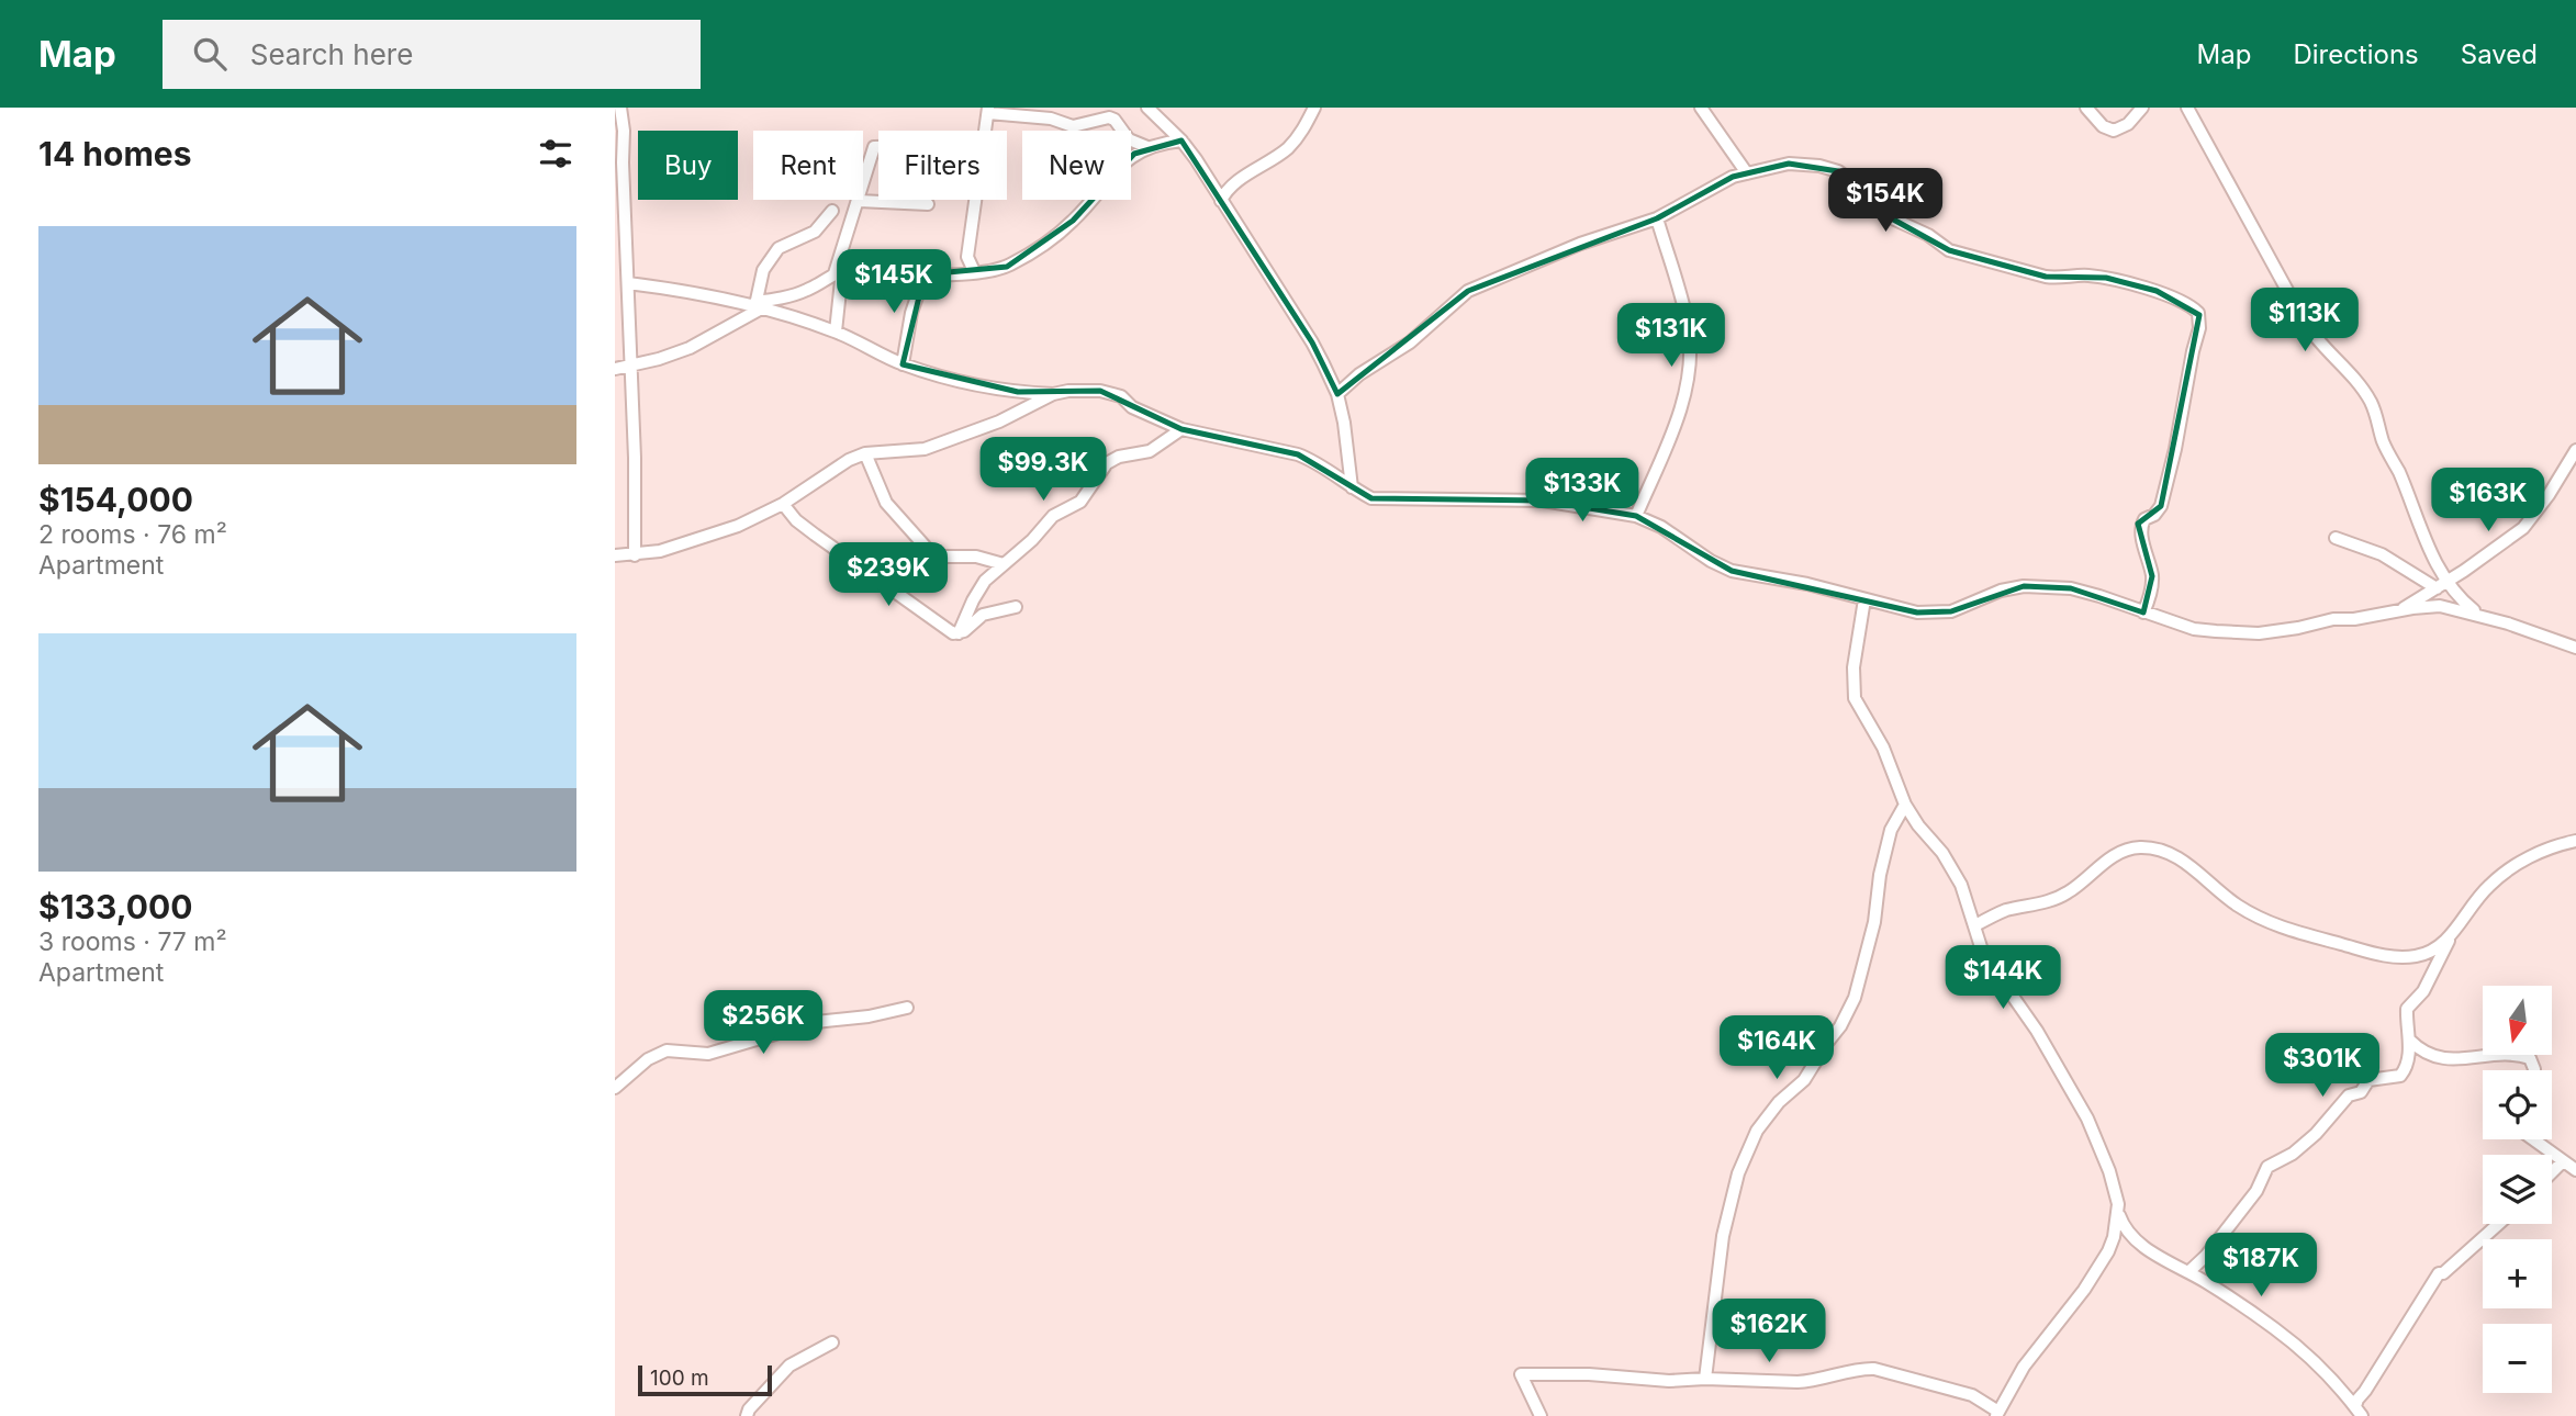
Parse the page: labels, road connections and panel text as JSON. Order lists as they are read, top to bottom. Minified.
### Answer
{"scale_bar":"100 m","north":"bottom","page":{"header":"Map","search":"Search here","nav":["Map","Directions","Saved"],"heading":"14 homes","chip":["Buy","Rent","Filters","New"],"price":["$154K","$145K","$113K","$131K","$99.3K","$133K","$163K","$239K","$144K","$256K","$164K","$301K","$187K","$162K"],"list":[{"name":"$154,000","note":"2 rooms · 76 m² · Apartment"},{"name":"$133,000","note":"3 rooms · 77 m² · Apartment"}],"map_buttons":["+","−"],"scale":"100 m"}}
